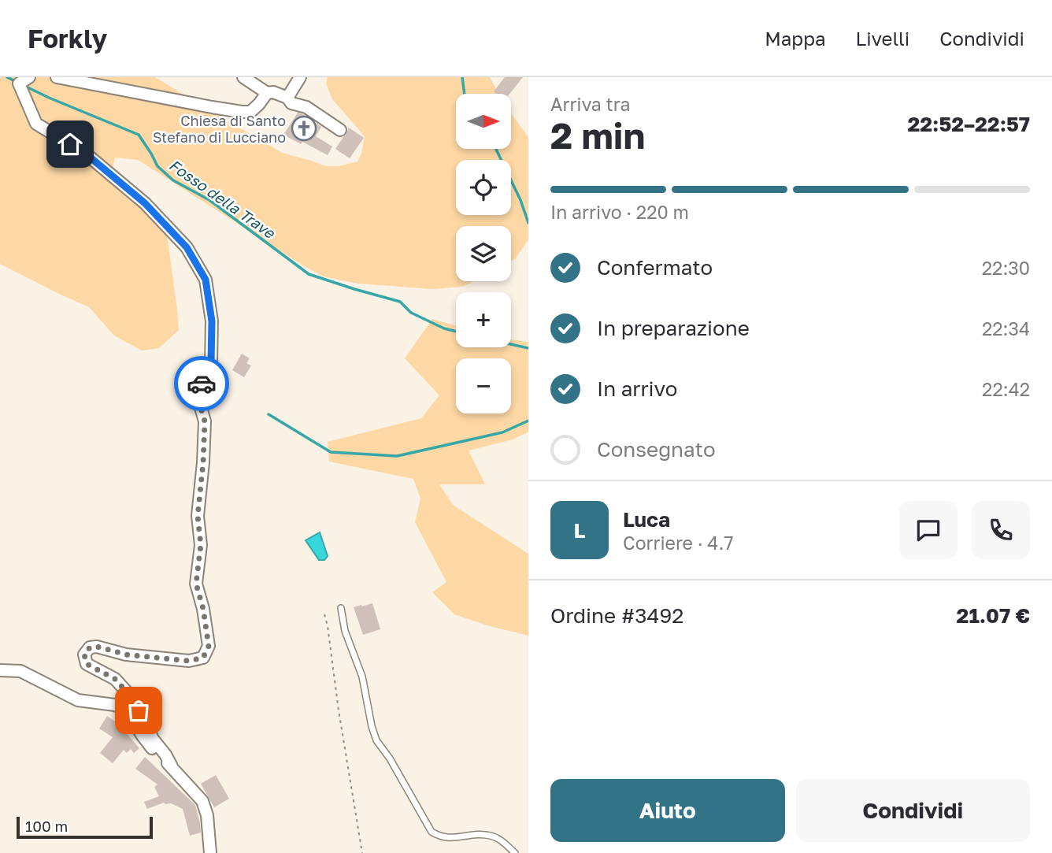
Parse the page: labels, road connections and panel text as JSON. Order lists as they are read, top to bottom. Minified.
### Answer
{"water":["Fosso della Trave"],"places":{"church":["Chiesa di Santo Stefano di Lucciano"]},"scale_bar":"100 m","north":"right","page":{"header":"Forkly","nav":["Mappa","Livelli","Condividi"],"heading":["2 min","Arriva tra","22:52–22:57"],"panel":["Luca","Corriere · 4.7","Ordine #3492","21.07 €"],"map_buttons":["+","−"],"bar":"In arrivo · 220 m","list":[["Confermato","22:30"],["In preparazione","22:34"],["In arrivo","22:42"],"Consegnato"],"round":"L","buttons":["Aiuto","Condividi"],"scale":"100 m"}}
